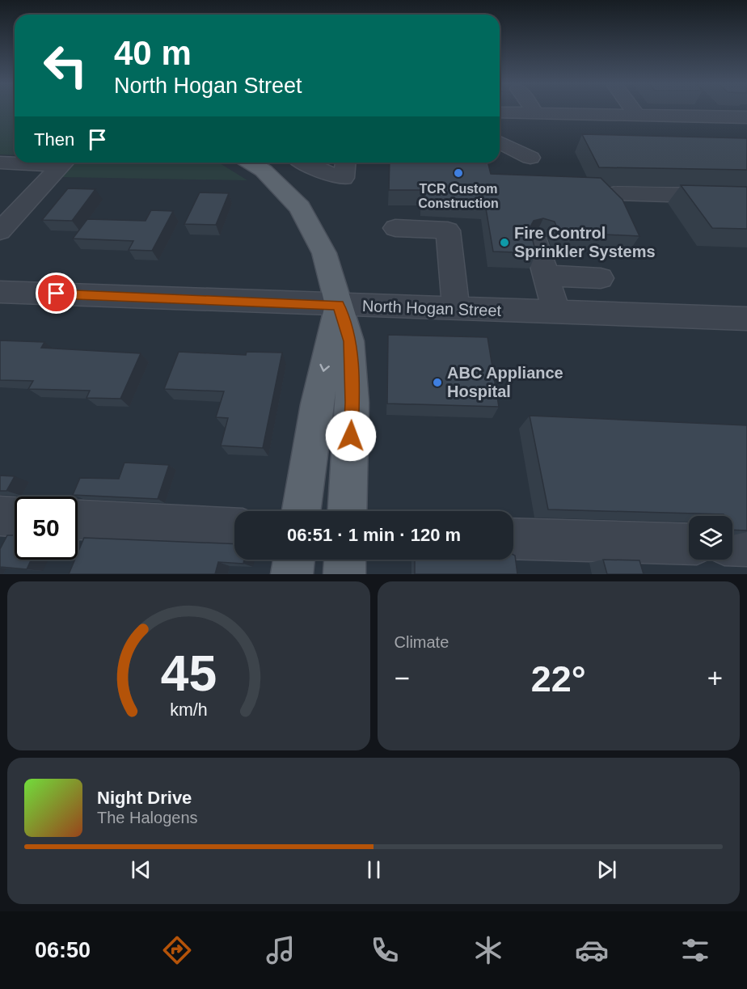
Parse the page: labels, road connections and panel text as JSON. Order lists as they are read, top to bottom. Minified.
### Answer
{"streets":{"street":["North Hogan Street"]},"places":["TCR Custom Construction","Fire Control Sprinkler Systems","ABC Appliance Hospital"],"page":{"turn":["40 m","North Hogan Street"],"then":"Then","limit":"50","trip":"06:51 · 1 min · 120 m","tile":"Climate","heat":["−","22°","+"],"song":["Night Drive","The Halogens"],"tabs":"06:50","gauge":["45","km/h"]}}
